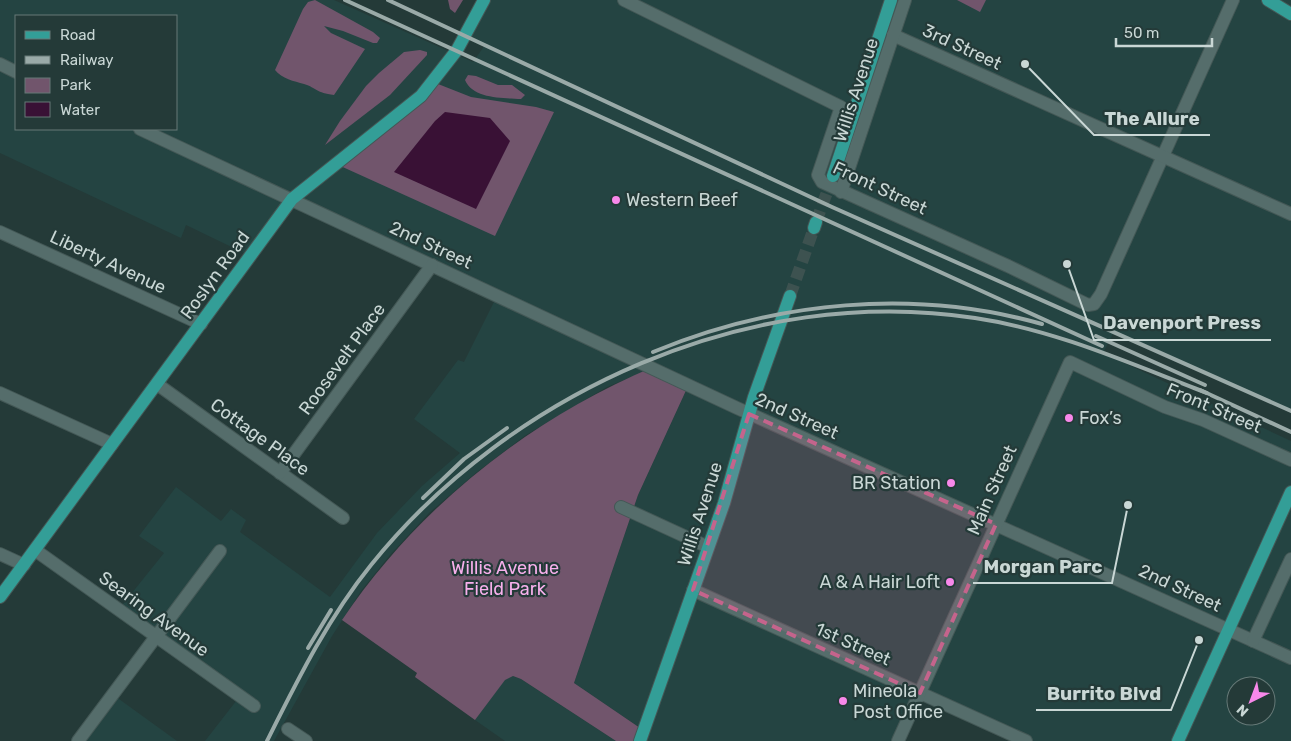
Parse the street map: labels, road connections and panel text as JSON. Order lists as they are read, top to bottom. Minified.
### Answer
{"streets":{"main road":["Willis Avenue","Roslyn Road"],"street":["3rd Street","Front Street","2nd Street","Liberty Avenue","Roosevelt Place","Cottage Place","Main Street","Searing Avenue","1st Street"]},"crossings":[["3rd Street","Willis Avenue"],["3rd Street","Front Street"],["Willis Avenue","Front Street"],["Willis Avenue","2nd Street"],["Willis Avenue","1st Street"],["Front Street","Main Street"],["2nd Street","Roslyn Road"],["2nd Street","Roosevelt Place"],["2nd Street","Main Street"],["Liberty Avenue","Roslyn Road"],["Roslyn Road","Cottage Place"],["Roslyn Road","Searing Avenue"],["Roosevelt Place","Cottage Place"],["Main Street","1st Street"]],"parks":["Willis Avenue Field Park"],"places":["The Allure","Western Beef","Davenport Press","Fox’s","BR Station","Morgan Parc","A & A Hair Loft","Burrito Blvd","Mineola Post Office"],"legend":["Road","Railway","Park","Water"],"scale_bar":"50 m","north":"bottom left"}
